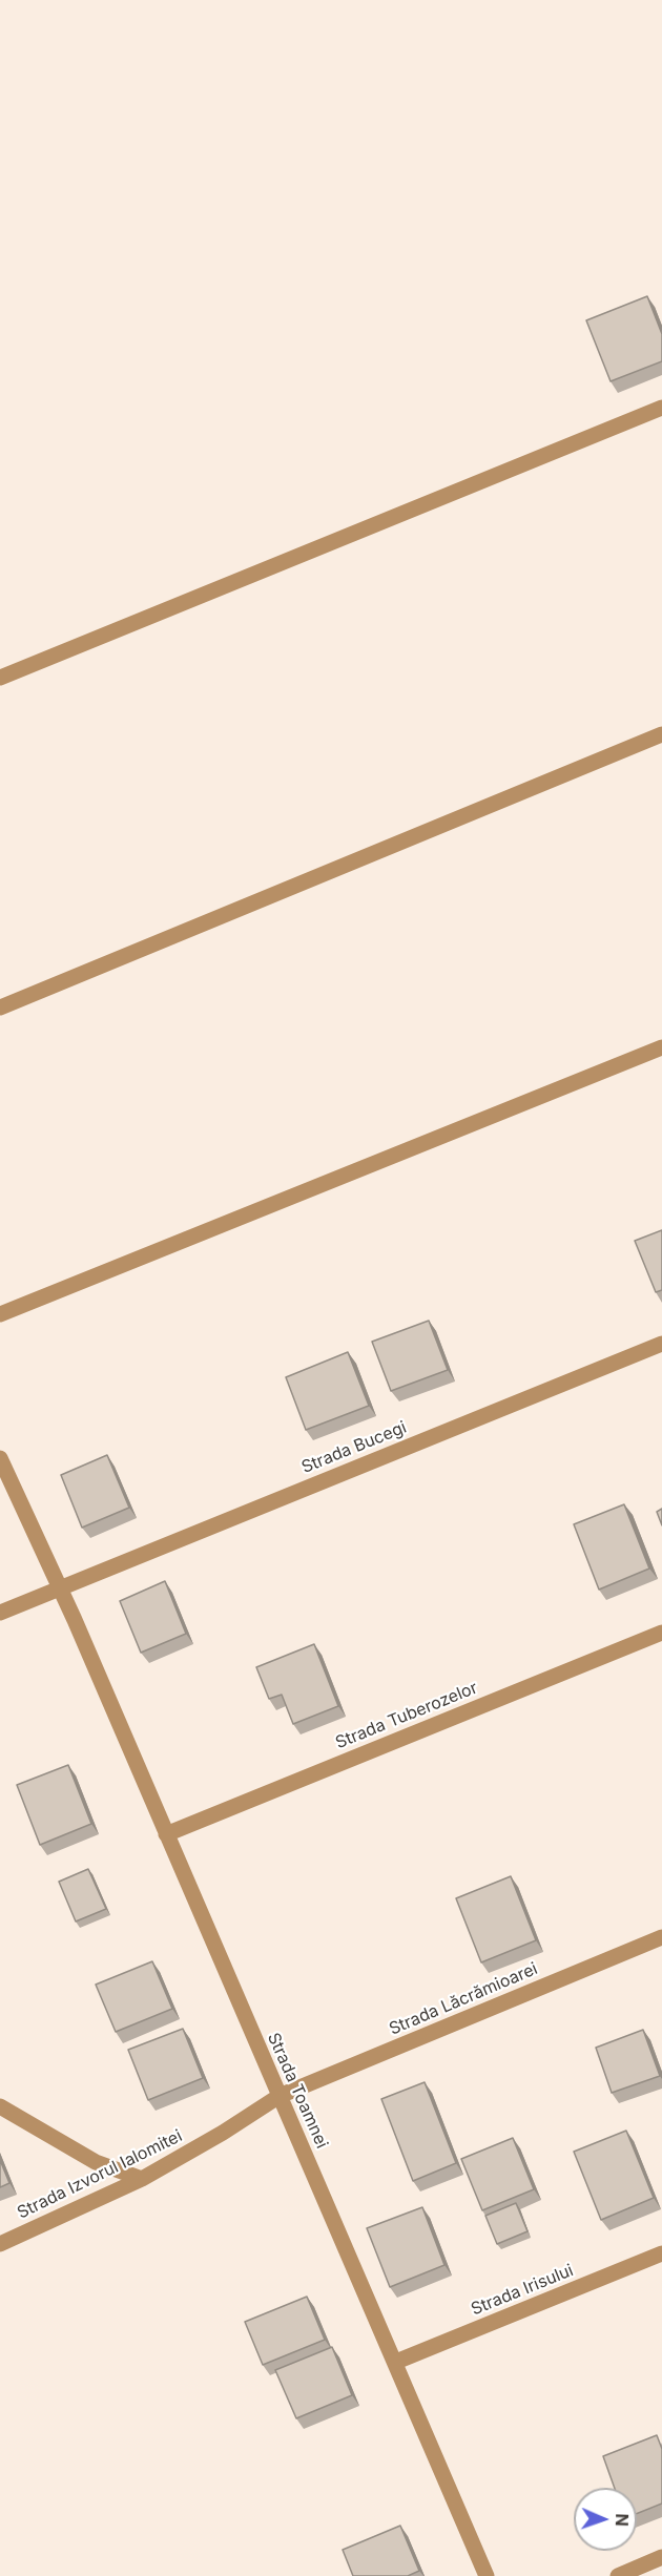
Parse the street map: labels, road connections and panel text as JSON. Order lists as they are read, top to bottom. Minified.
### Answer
{"streets":{"street":["Strada Bucegi","Strada Tuberozelor","Strada Lăcrămioarei","Strada Toamnei","Strada Izvorul Ialomitei","Strada Irisului"]},"crossings":[["Strada Bucegi","Strada Toamnei"],["Strada Tuberozelor","Strada Toamnei"],["Strada Lăcrămioarei","Strada Toamnei"],["Strada Lăcrămioarei","Strada Izvorul Ialomitei"],["Strada Toamnei","Strada Izvorul Ialomitei"],["Strada Toamnei","Strada Irisului"]],"north":"right"}
